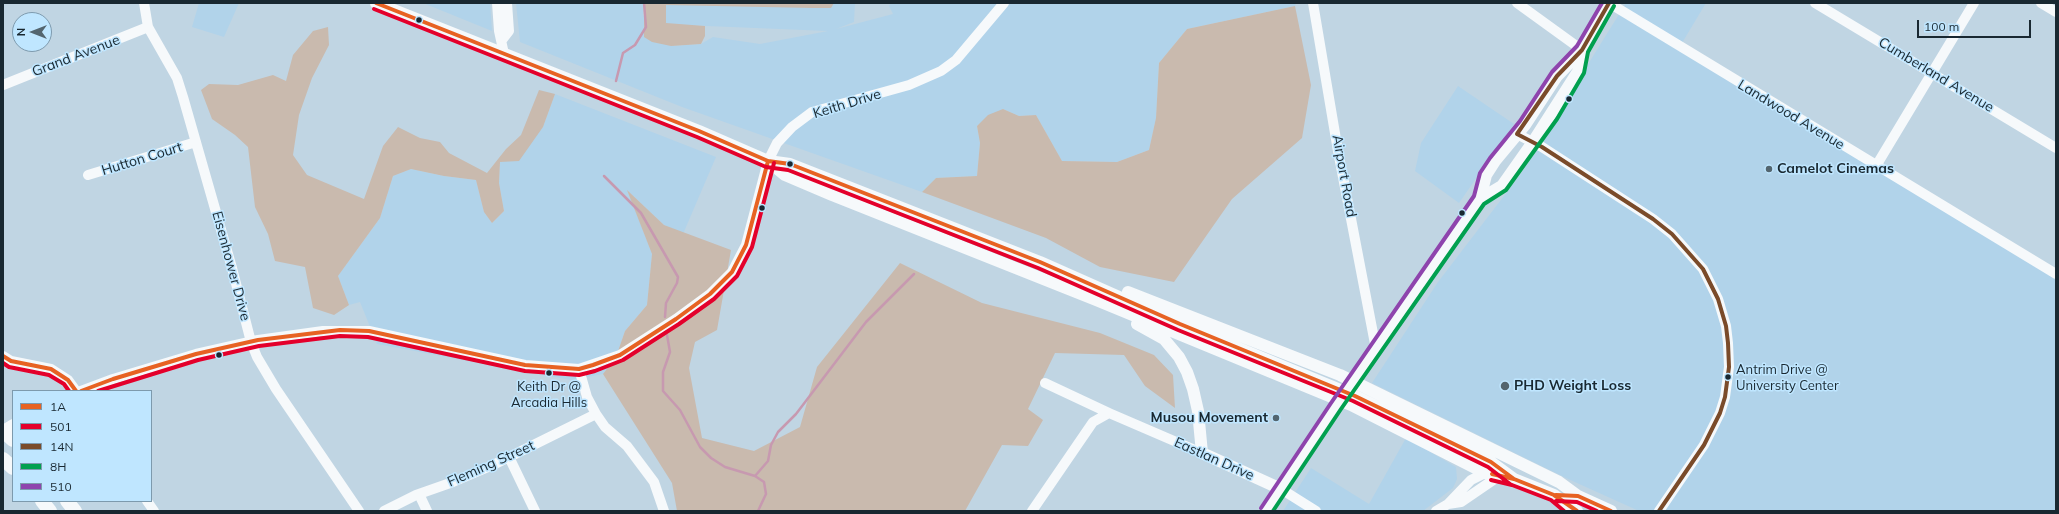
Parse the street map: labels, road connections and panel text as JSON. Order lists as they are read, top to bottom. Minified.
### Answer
{"streets":{"main road":["Eastlan Drive"],"street":["Grand Avenue","Cumberland Avenue","Keith Drive","Landwood Avenue","Hutton Court","Airport Road","Eisenhower Drive","Fleming Street"]},"crossings":[["Grand Avenue","Eisenhower Drive"],["Keith Drive","Eisenhower Drive"],["Hutton Court","Eisenhower Drive"]],"places":["Camelot Cinemas","Keith Dr @ Arcadia Hills","Antrim Drive @ University Center","PHD Weight Loss","Musou Movement"],"lines":["transit line 1A","transit line 14N","transit line 510","transit line 8H","transit line 501"],"legend":["1A","501","14N","8H","510"],"scale_bar":"100 m","north":"left"}
